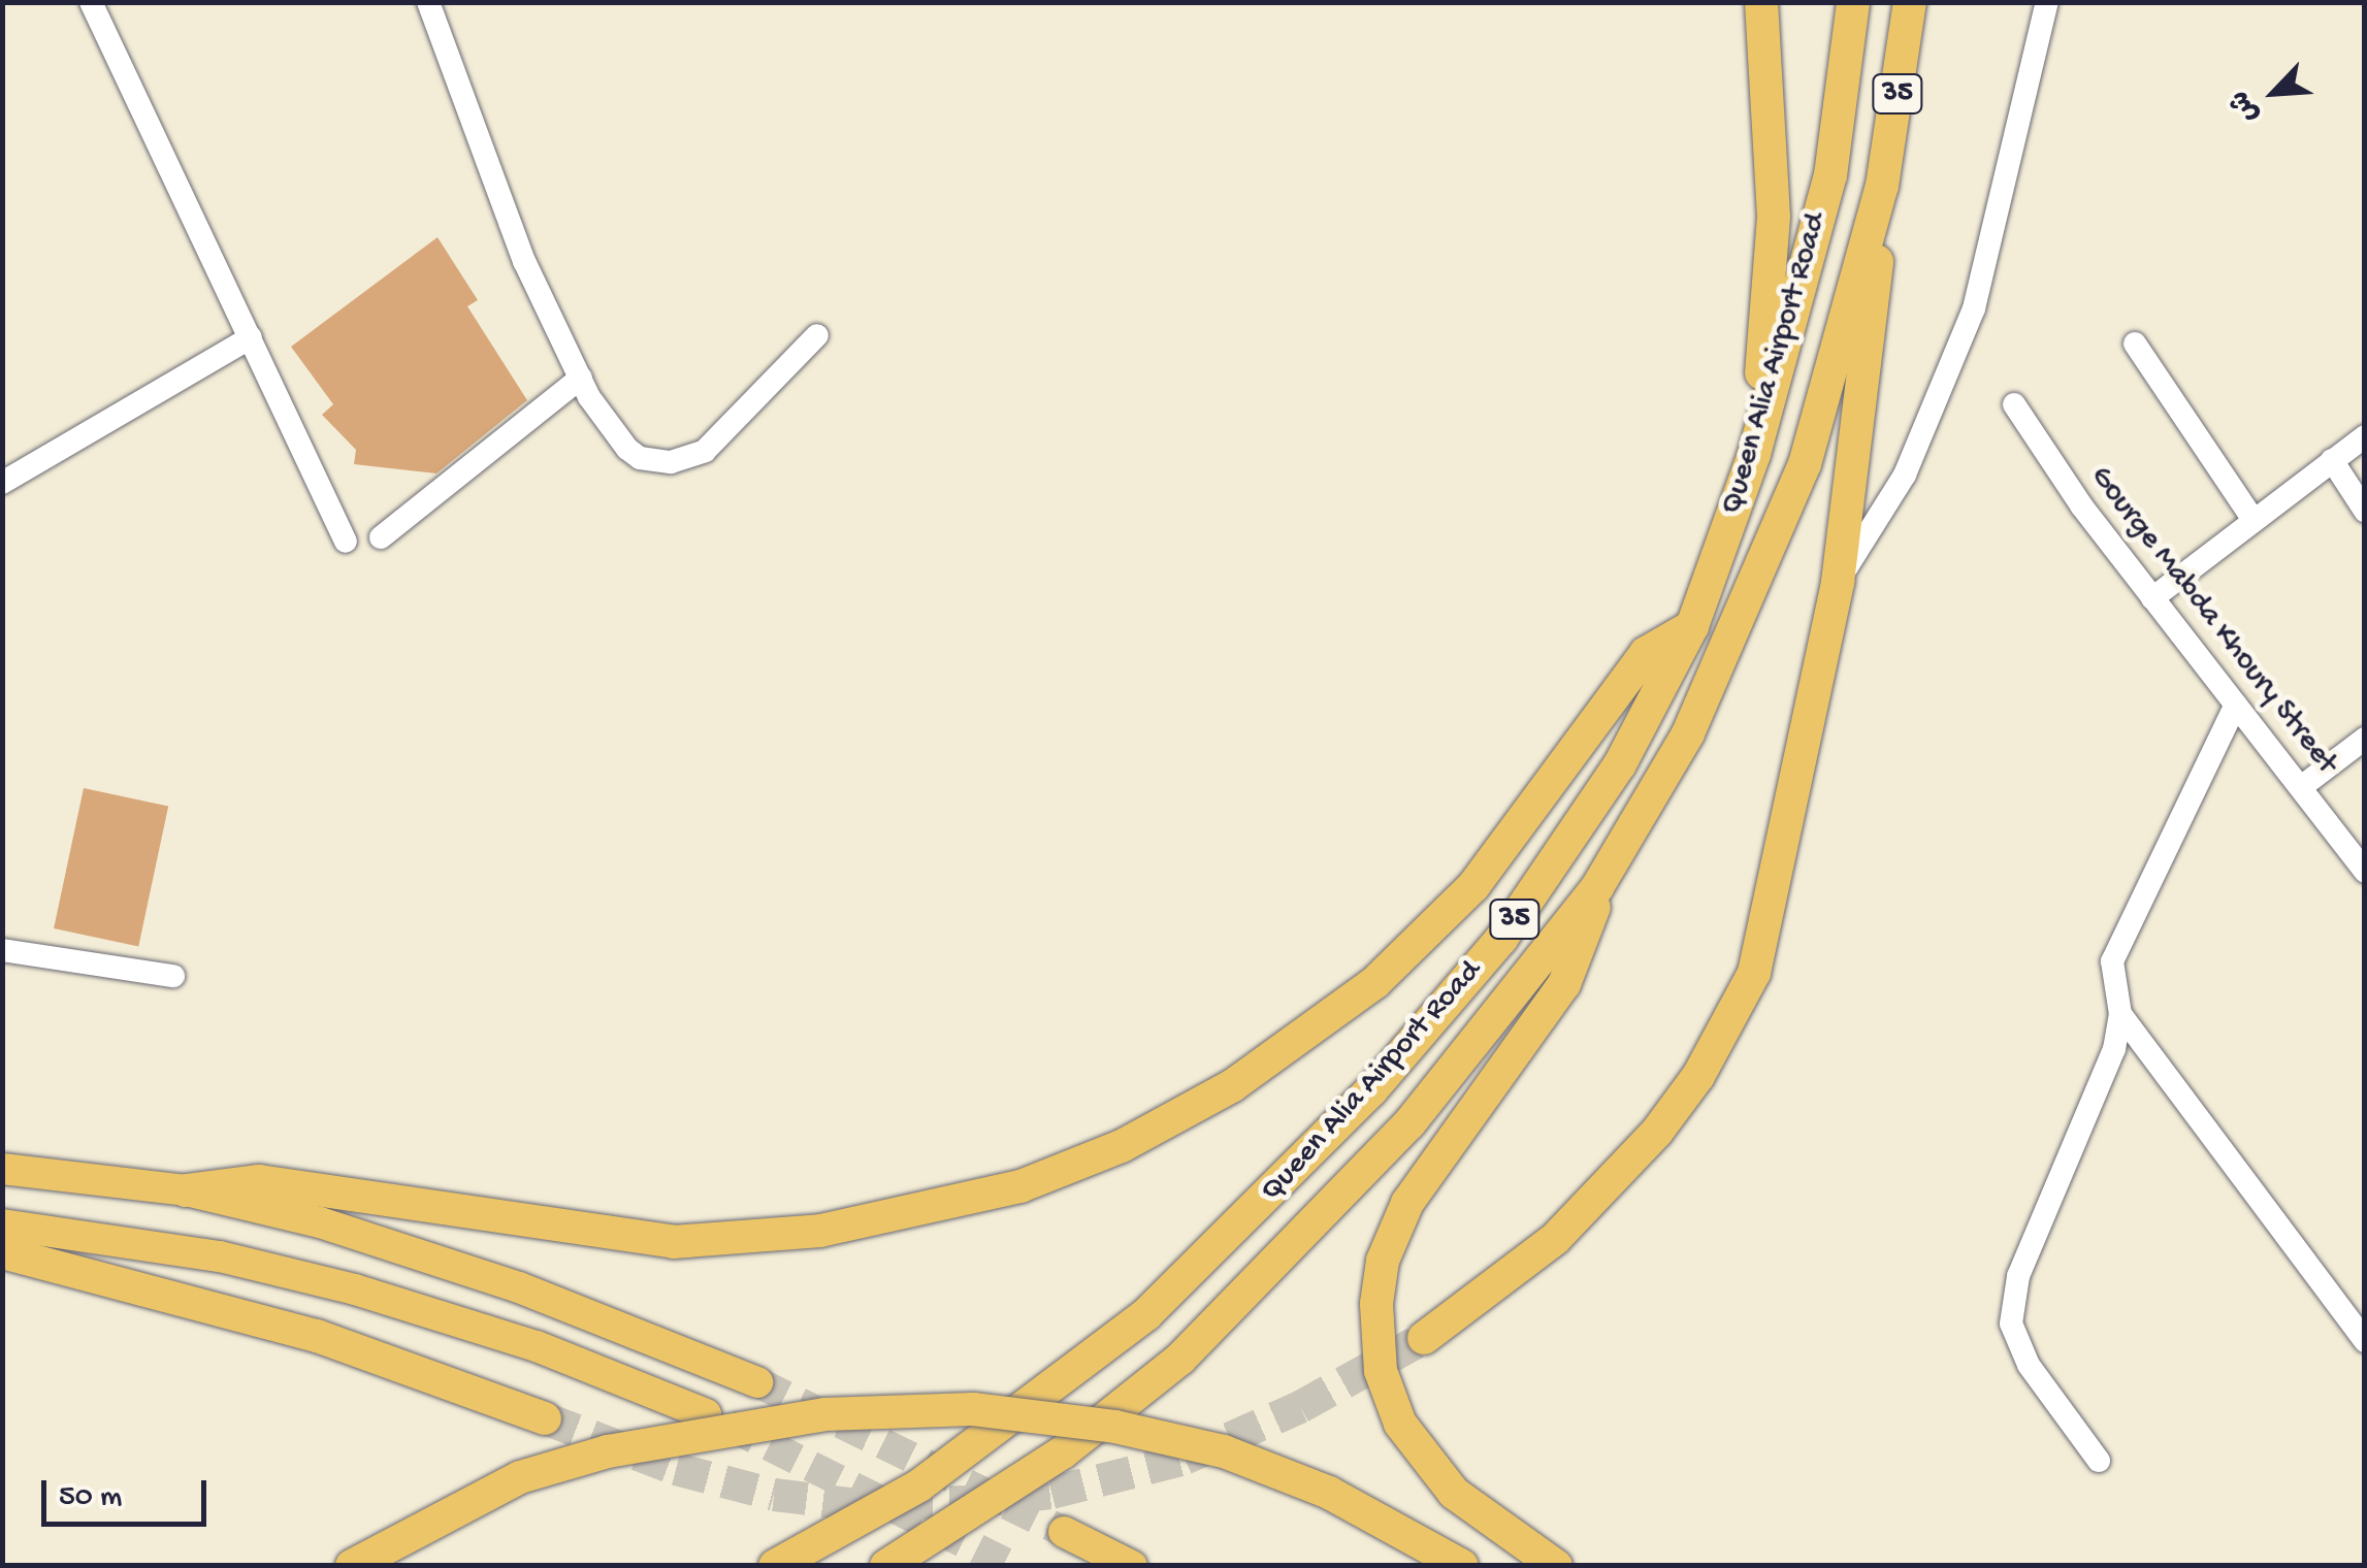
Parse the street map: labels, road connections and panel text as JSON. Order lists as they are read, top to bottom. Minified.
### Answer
{"streets":{"highway":["35","Queen Alia Airport Road"],"street":["Gourge Mabda Khoury Street"]},"scale_bar":"50 m","north":"bottom left"}
